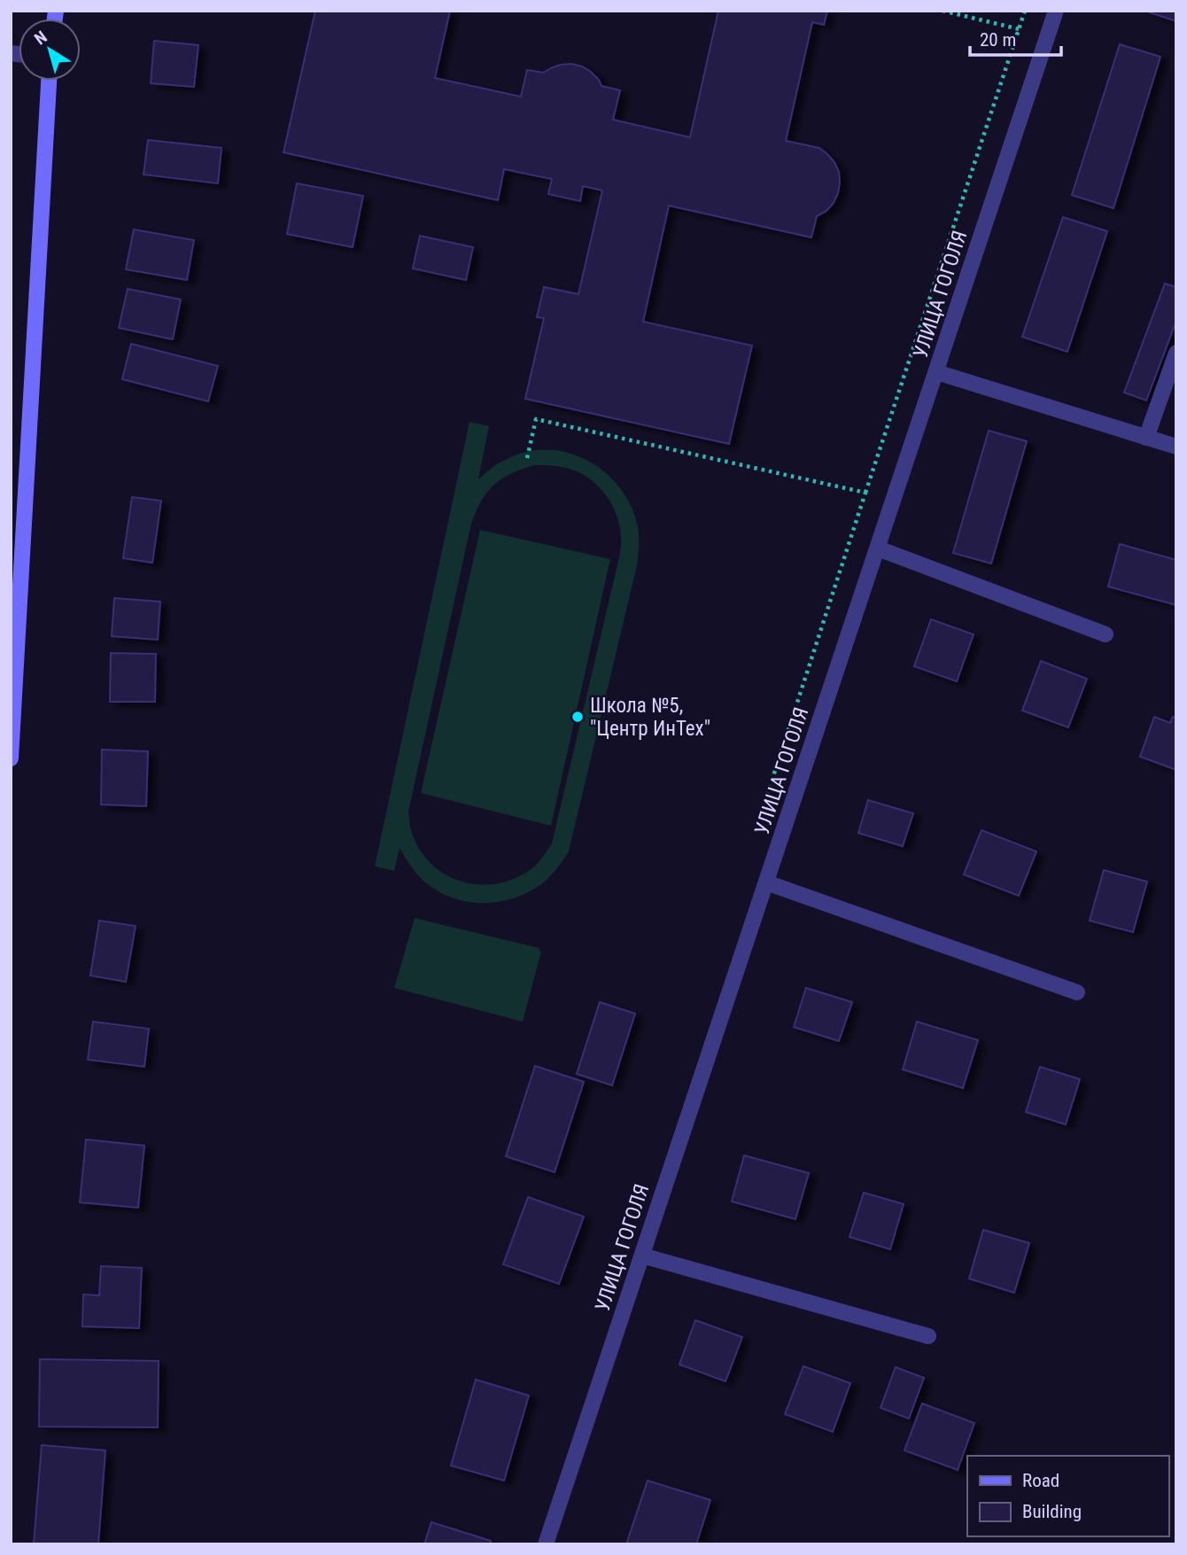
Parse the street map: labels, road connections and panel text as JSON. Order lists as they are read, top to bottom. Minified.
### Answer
{"streets":{"street":["УЛИЦА ГОГОЛЯ"]},"places":["Школа №5, \"Центр ИнТех\""],"legend":["Road","Building"],"scale_bar":"20 m","north":"top left"}
